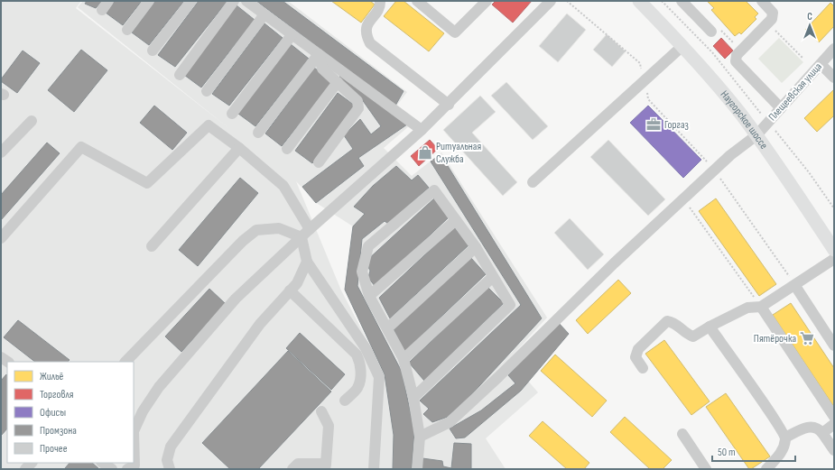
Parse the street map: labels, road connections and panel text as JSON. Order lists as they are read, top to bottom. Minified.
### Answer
{"streets":{"main road":["Наугорское шоссе"],"street":["Плещеевская улица"]},"crossings":[["Плещеевская улица","Наугорское шоссе"]],"places":{"office":["Горгаз"],"shop":["Ритуальная Служба"],"supermarket":["Пятёрочка"]},"legend":["Жильё","Торговля","Офисы","Промзона","Прочее"],"scale_bar":"50 m","north":"top"}
